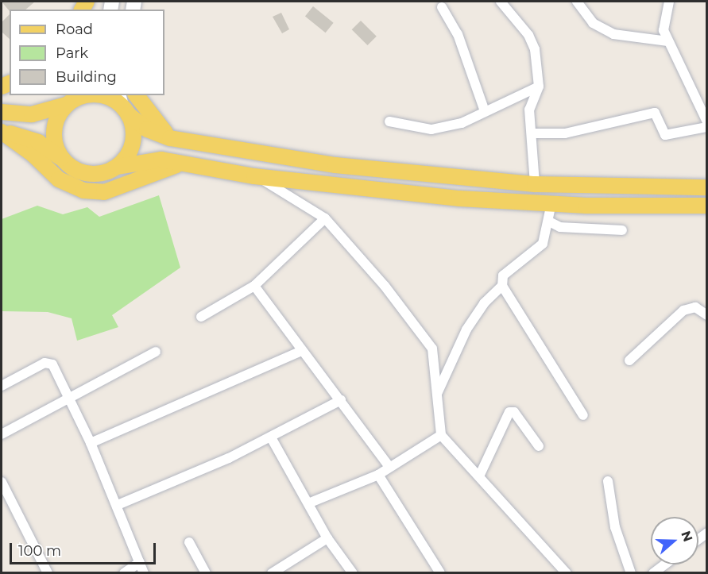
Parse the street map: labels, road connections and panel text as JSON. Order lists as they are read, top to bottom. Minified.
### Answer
{"legend":["Road","Park","Building"],"scale_bar":"100 m","north":"right"}
